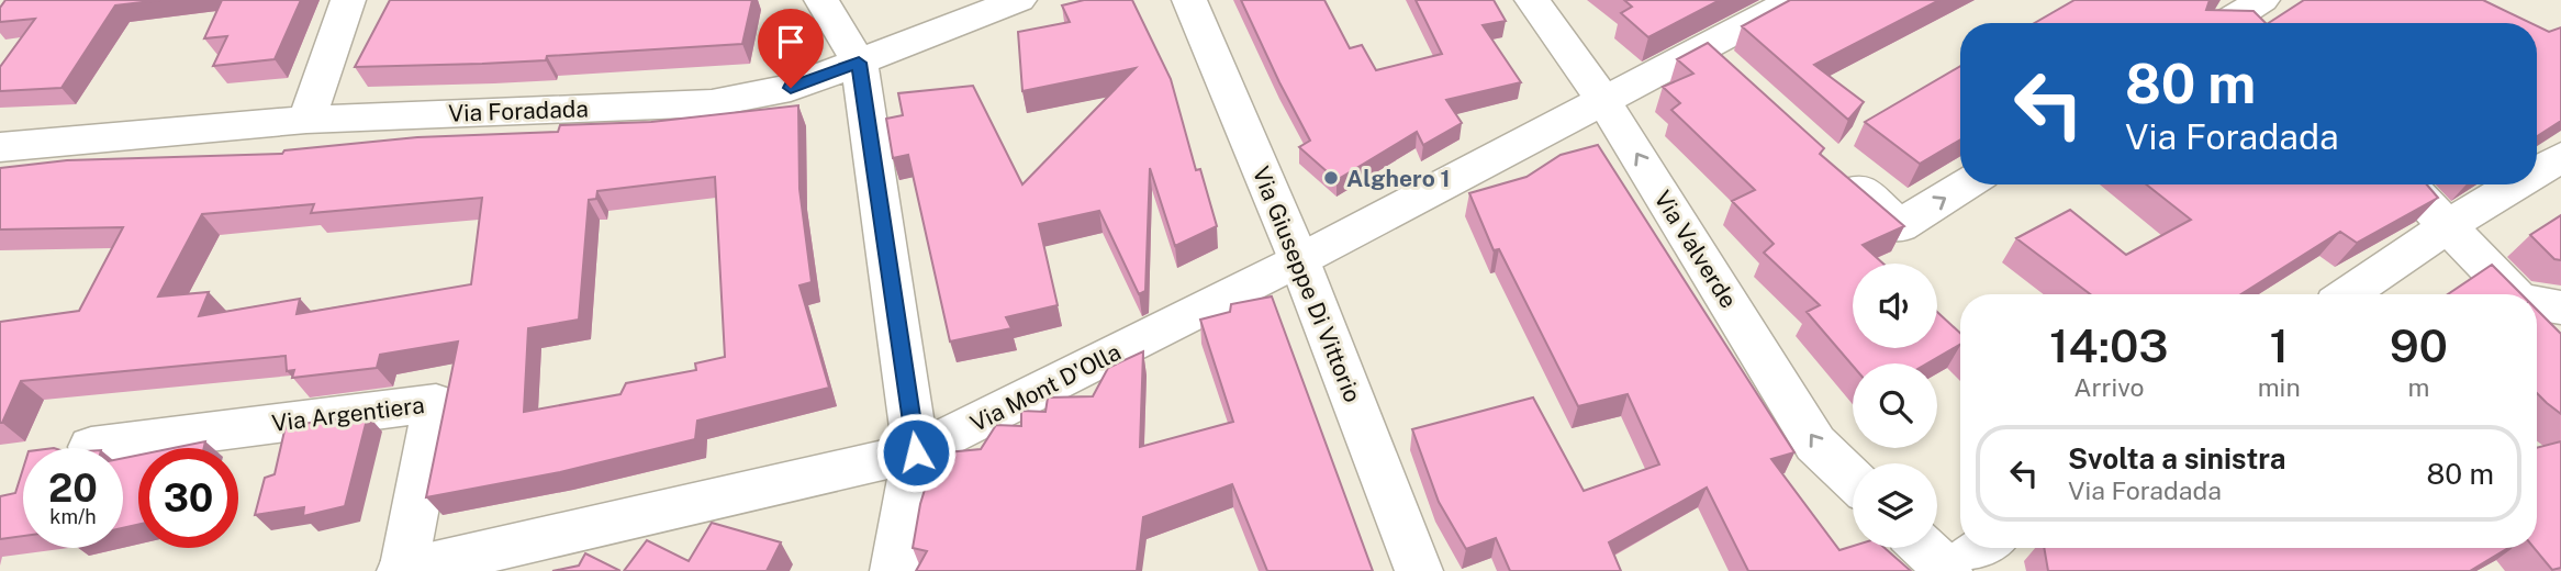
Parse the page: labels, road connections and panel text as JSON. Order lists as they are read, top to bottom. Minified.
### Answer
{"streets":{"street":["Via Foradada","Via Valverde","Via Giuseppe Di Vittorio","Via Mont D'Olla","Via Argentiera"]},"crossings":[["Via Valverde","Via Mont D'Olla"],["Via Giuseppe Di Vittorio","Via Mont D'Olla"],["Via Mont D'Olla","Via Argentiera"]],"one_way":["Via Valverde"],"places":["Alghero 1"],"page":{"turn":["80 m","Via Foradada"],"eta":["14:03","Arrivo","1","min","90","m"],"list":[{"name":"Svolta a sinistra","note":"Via Foradada","value":"80 m"}],"speed":"20 km/h","limit":"30"}}
